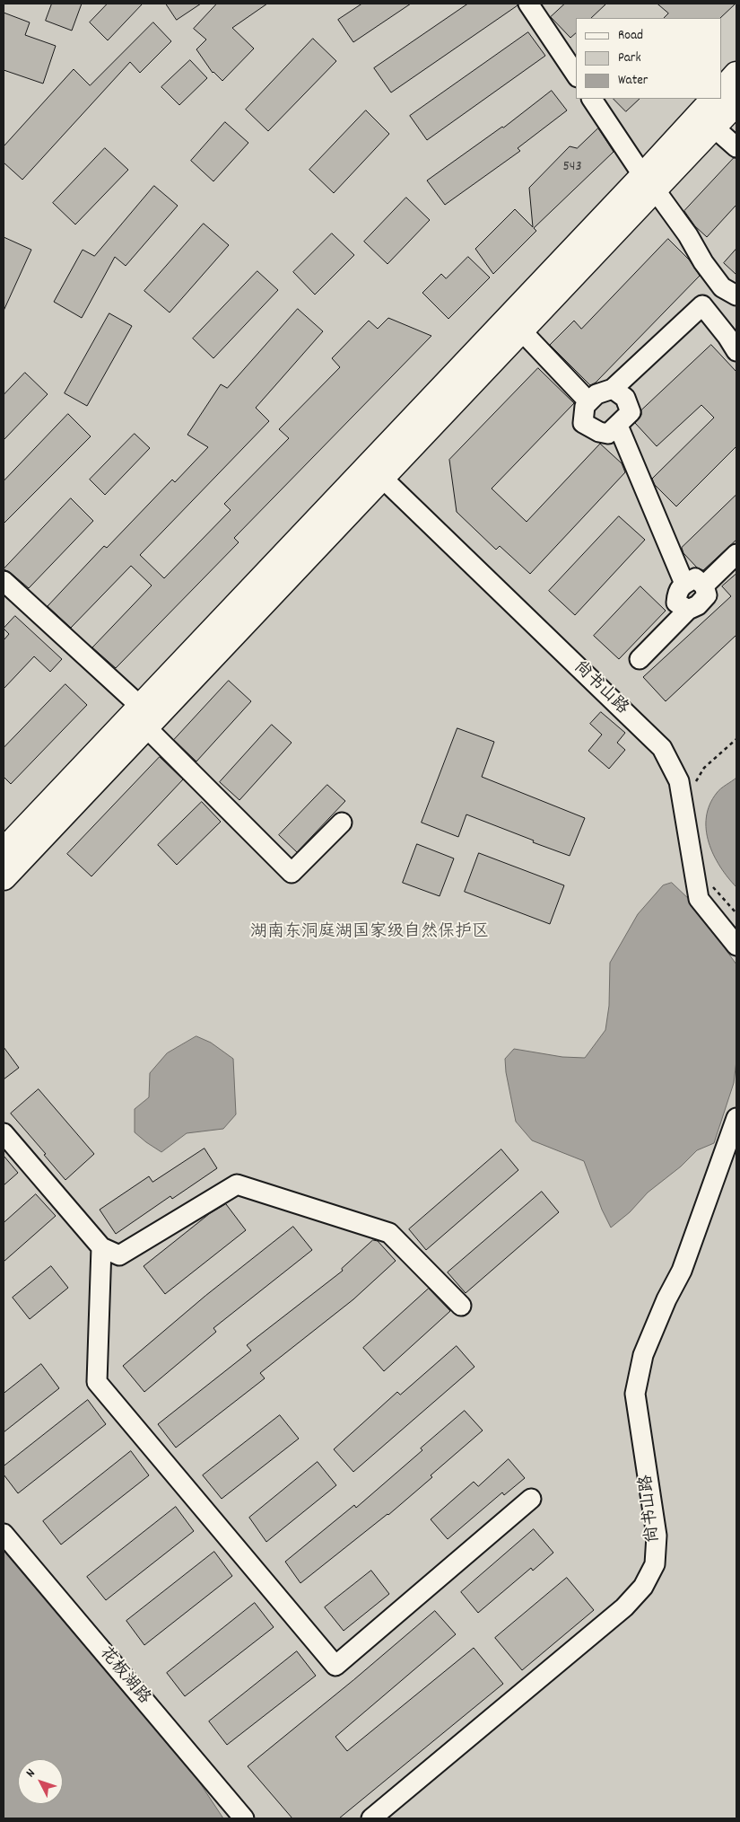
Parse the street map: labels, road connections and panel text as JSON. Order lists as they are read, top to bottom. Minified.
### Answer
{"streets":{"street":["尚书山路","花板湖路"]},"parks":["湖南东洞庭湖国家级自然保护区"],"house_numbers":["543"],"legend":["Road","Park","Water"],"north":"top left"}
